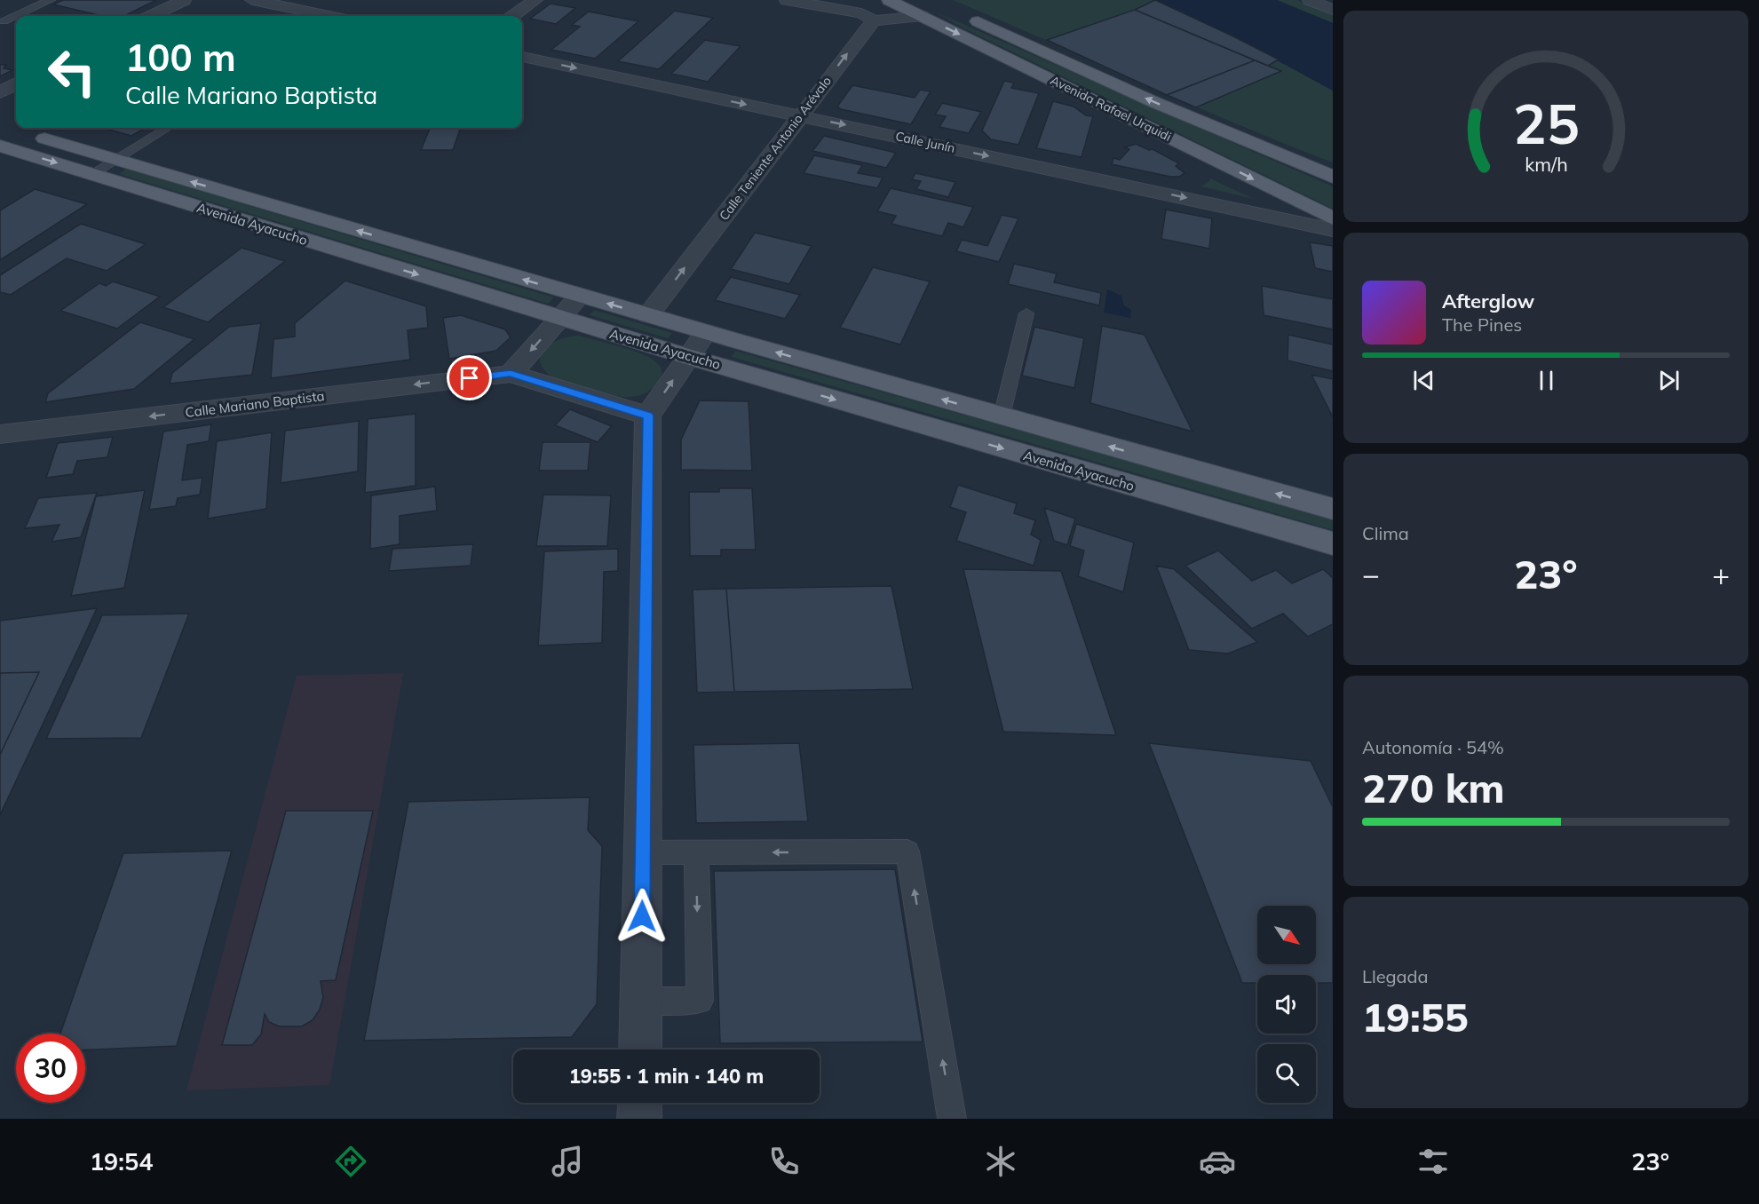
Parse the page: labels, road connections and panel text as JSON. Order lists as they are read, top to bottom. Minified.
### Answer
{"streets":{"main road":["Avenida Rafael Urquidi","Avenida Ayacucho"],"street":["Calle Junín","Calle Teniente Antonio Arévalo","Calle Mariano Baptista"]},"crossings":[["Calle Junín","Calle Teniente Antonio Arévalo"],["Calle Teniente Antonio Arévalo","Avenida Ayacucho"]],"one_way":["Calle Junín","Calle Teniente Antonio Arévalo","Calle Mariano Baptista"],"north":"bottom right","page":{"turn":["100 m","Calle Mariano Baptista"],"song":["Afterglow","The Pines"],"tile":["Clima",["Autonomía · 54%","270 km"],["Llegada","19:55"]],"heat":["−","23°","+"],"limit":"30","trip":"19:55 · 1 min · 140 m","tabs":["19:54","23°"],"gauge":["25","km/h"]}}
